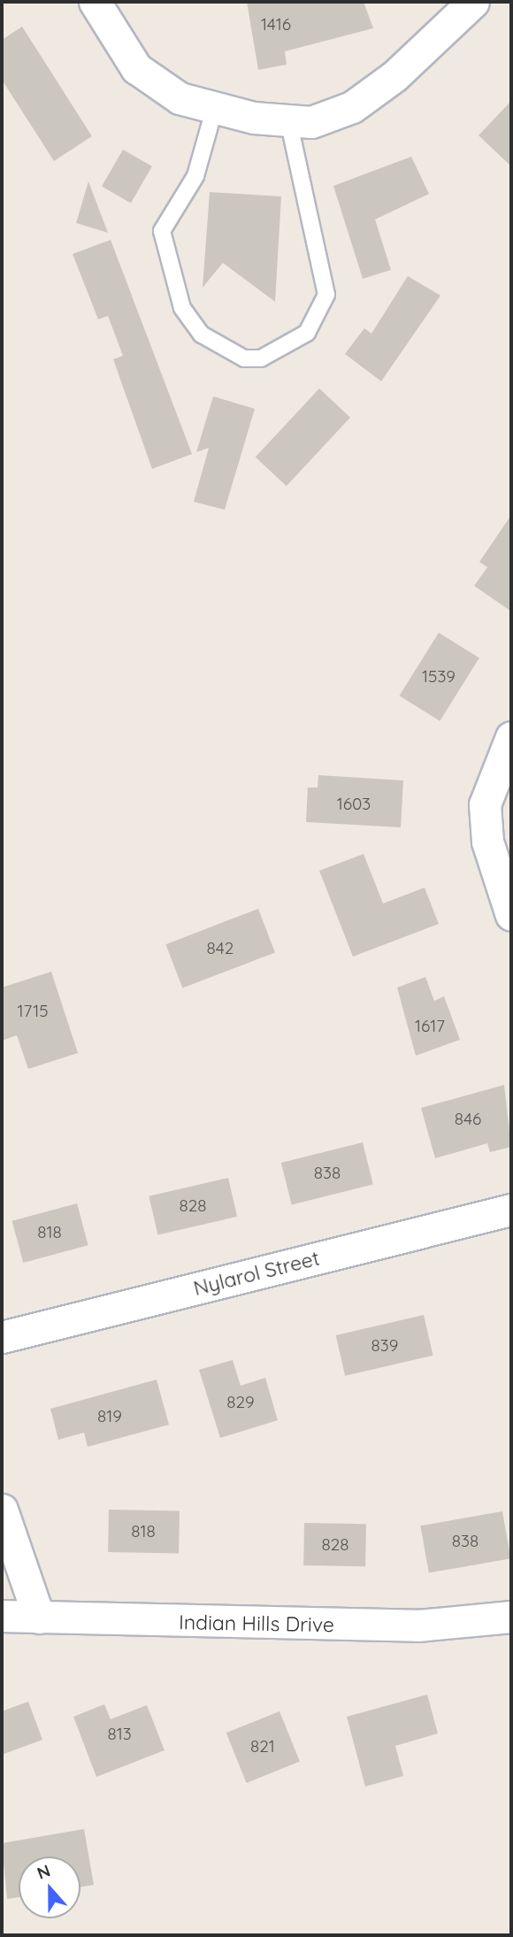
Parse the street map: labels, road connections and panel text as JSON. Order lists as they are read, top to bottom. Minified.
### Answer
{"streets":{"street":["Nylarol Street","Indian Hills Drive"]},"house_numbers":["1416","1539","1603","842","1715","1617","846","838","828","818","839","829","819","818","838","828","813","821"],"north":"top"}
